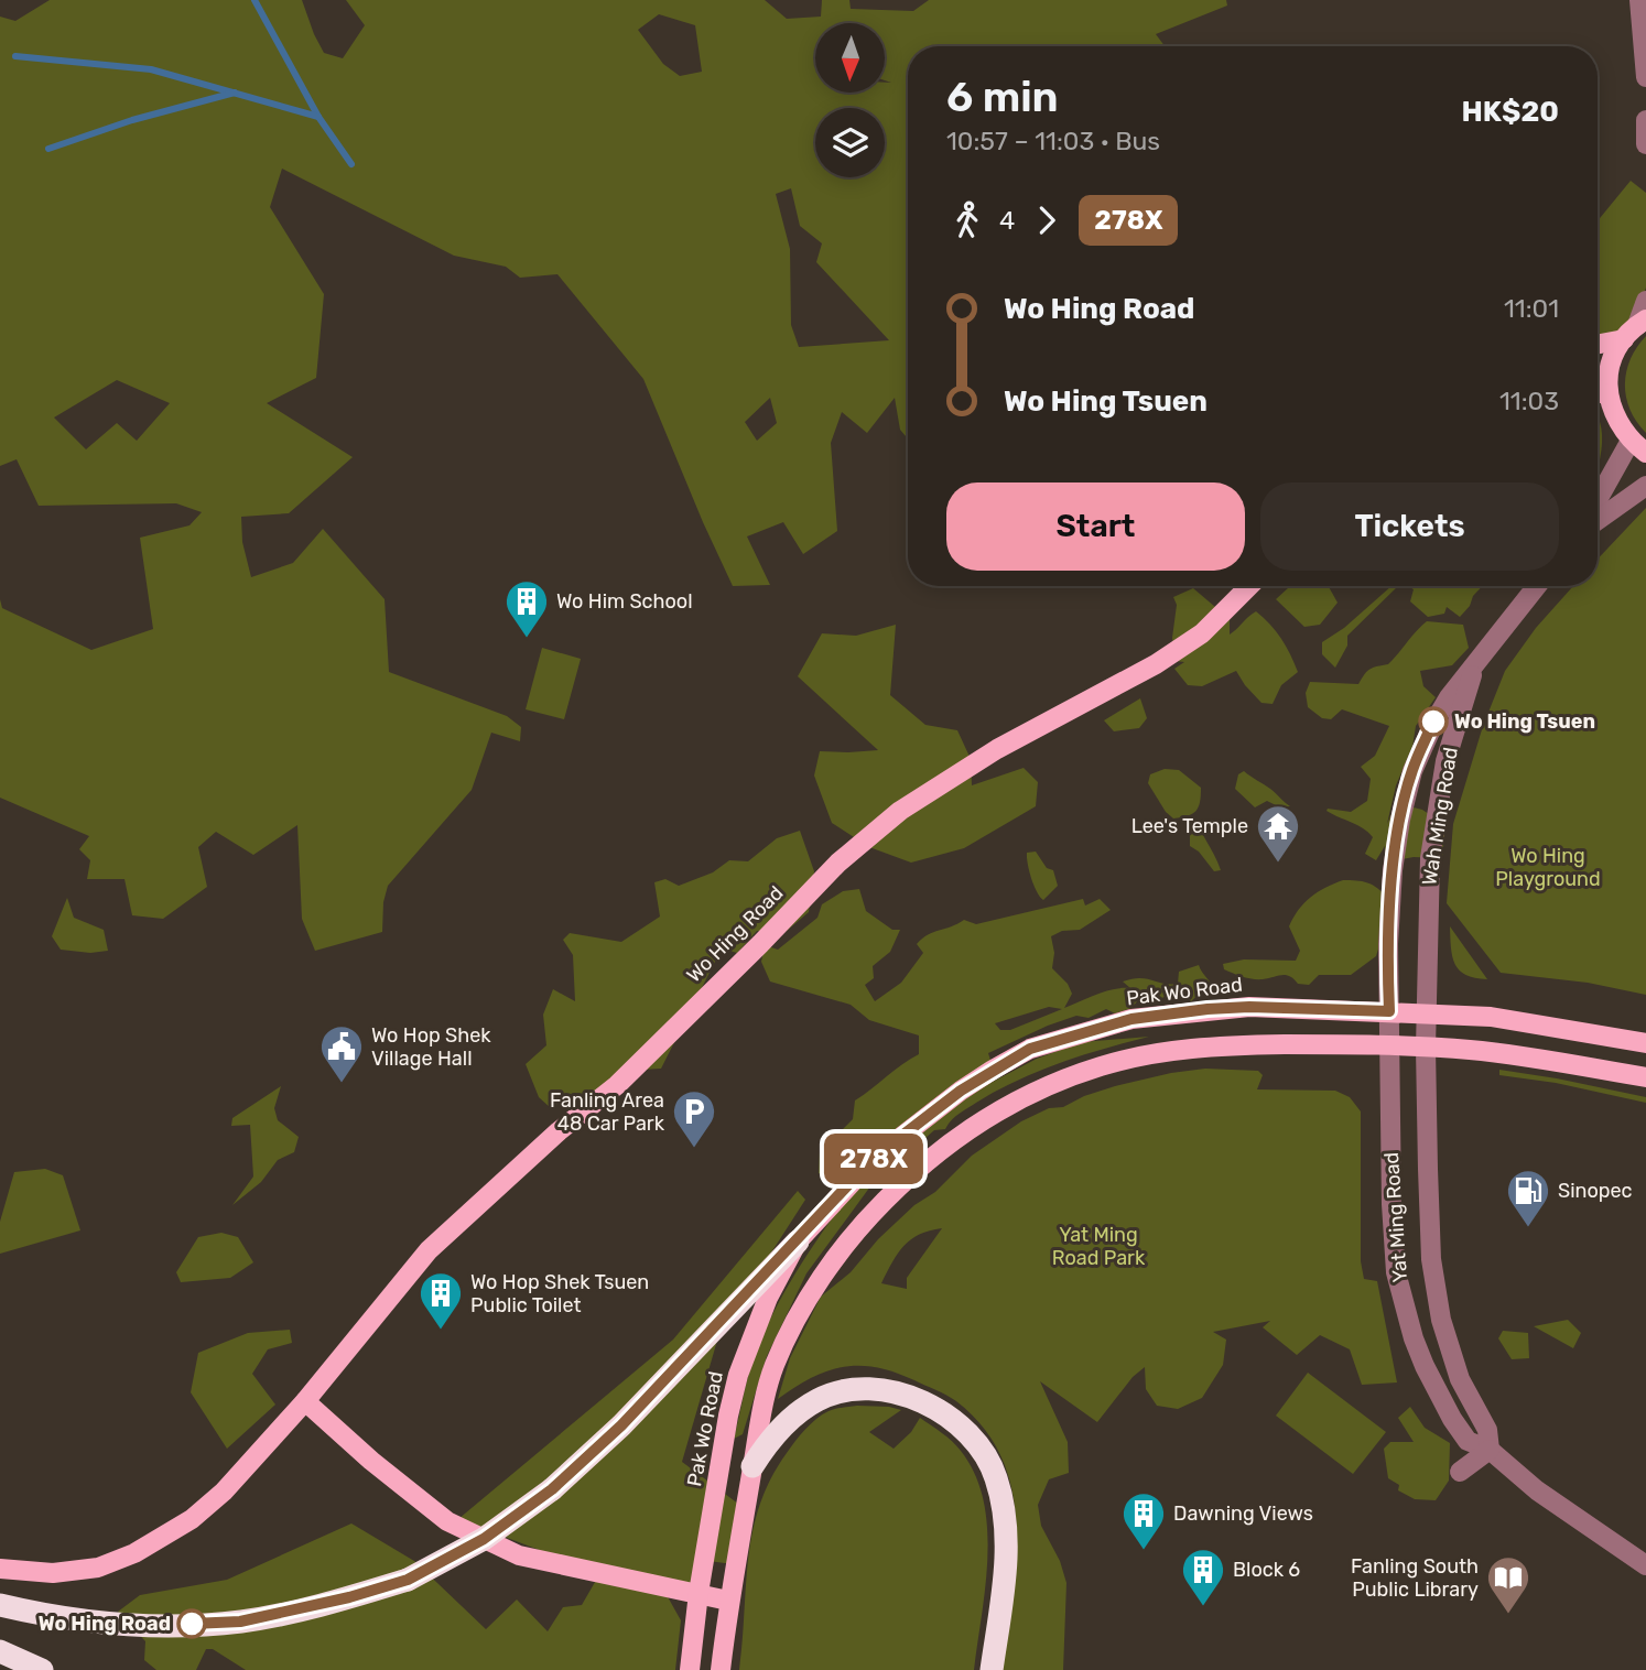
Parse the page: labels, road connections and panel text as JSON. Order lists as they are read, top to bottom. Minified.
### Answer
{"streets":{"main road":["Wo Hing Road","Pak Wo Road"],"street":["Wah Ming Road","Yat Ming Road"]},"crossings":[["Wah Ming Road","Pak Wo Road"],["Wah Ming Road","Yat Ming Road"]],"parks":["Wo Hing Playground","Yat Ming Road Park"],"places":{"building":["Wo Him School","Wo Hop Shek Tsuen Public Toilet","Dawning Views","Block 6"],"other":["Wo Hing Tsuen","Wo Hing Road"],"temple":["Lee's Temple"],"public building":["Wo Hop Shek Village Hall"],"parking":["Fanling Area 48 Car Park"],"fuel station":["Sinopec"],"library":["Fanling South Public Library"]},"lines":["bus line 278X"],"north":"bottom","page":{"on_map":"278X","heading":["6 min","10:57 – 11:03 · Bus","HK$20"],"legs":["4","278X"],"list":[{"name":"Wo Hing Road","value":"11:01"},{"name":"Wo Hing Tsuen","value":"11:03"}],"buttons":["Start","Tickets"]}}
